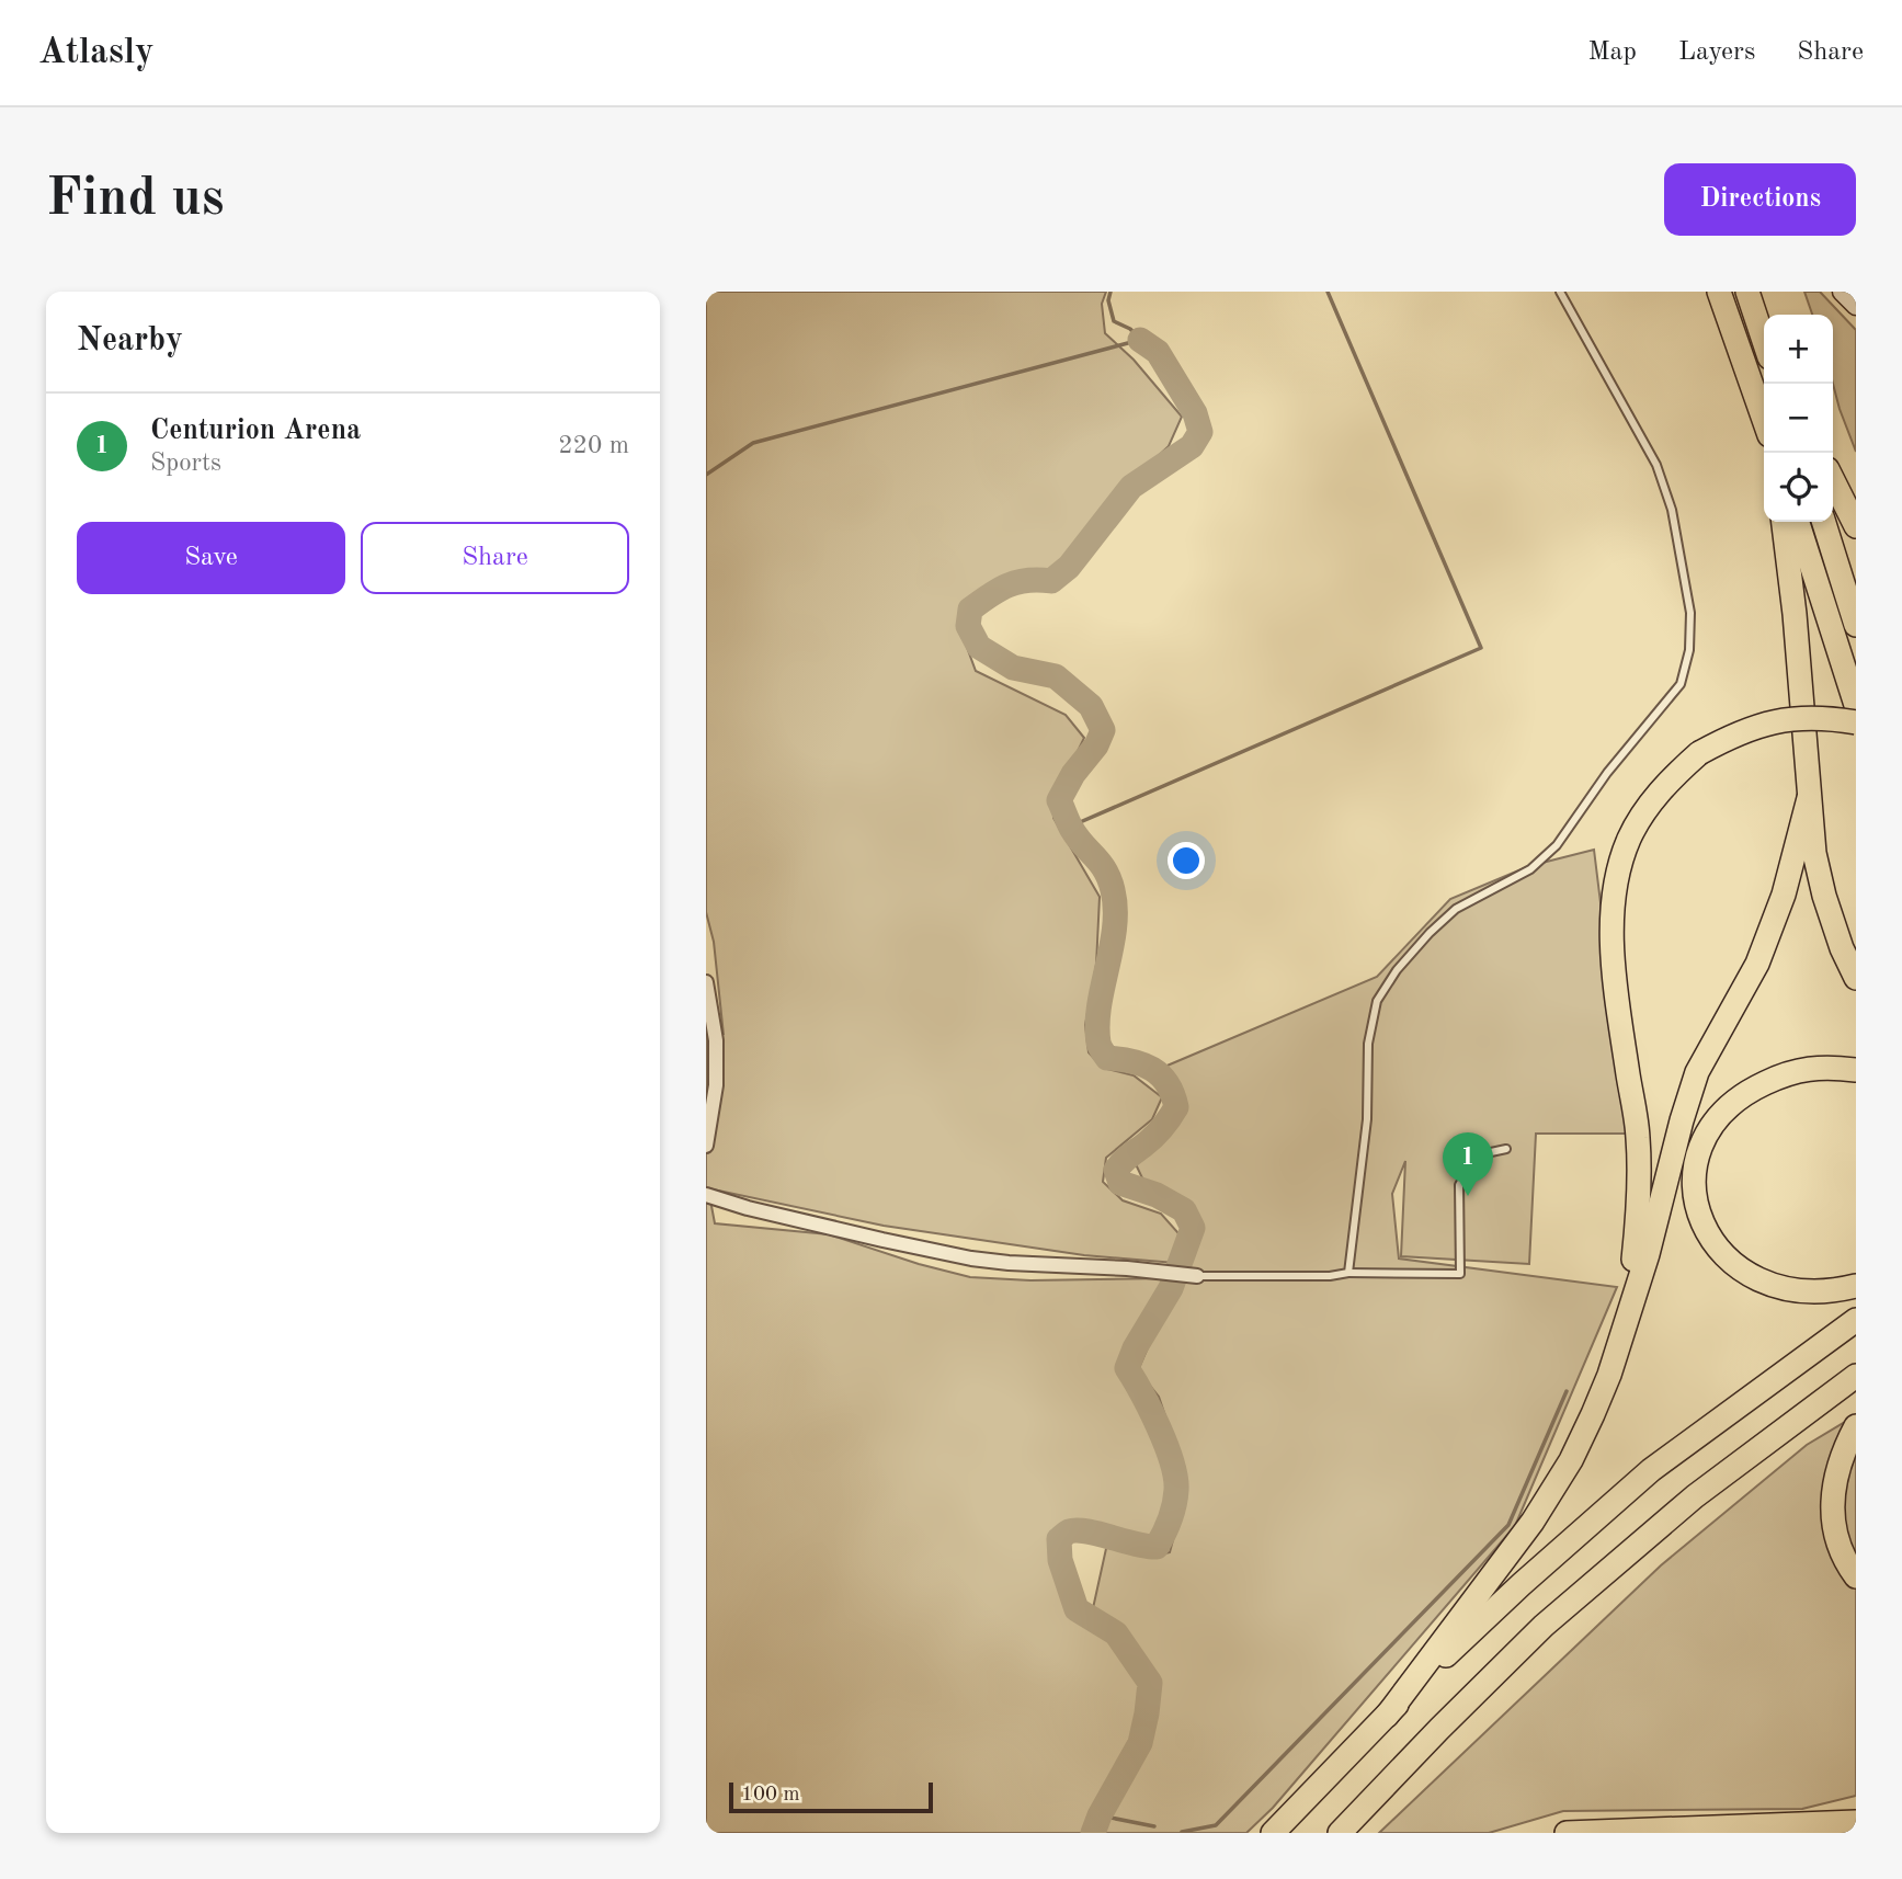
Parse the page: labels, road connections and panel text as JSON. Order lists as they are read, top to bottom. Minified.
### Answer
{"scale_bar":"100 m","page":{"header":"Atlasly","nav":["Map","Layers","Share"],"buttons":["Directions",["Save","Share"]],"title":"Find us","heading":"Nearby","map_buttons":["+","−"],"list":[{"mark":"1","name":"Centurion Arena","note":"Sports","value":"220 m"}],"pins":"1","scale":"100 m"}}
